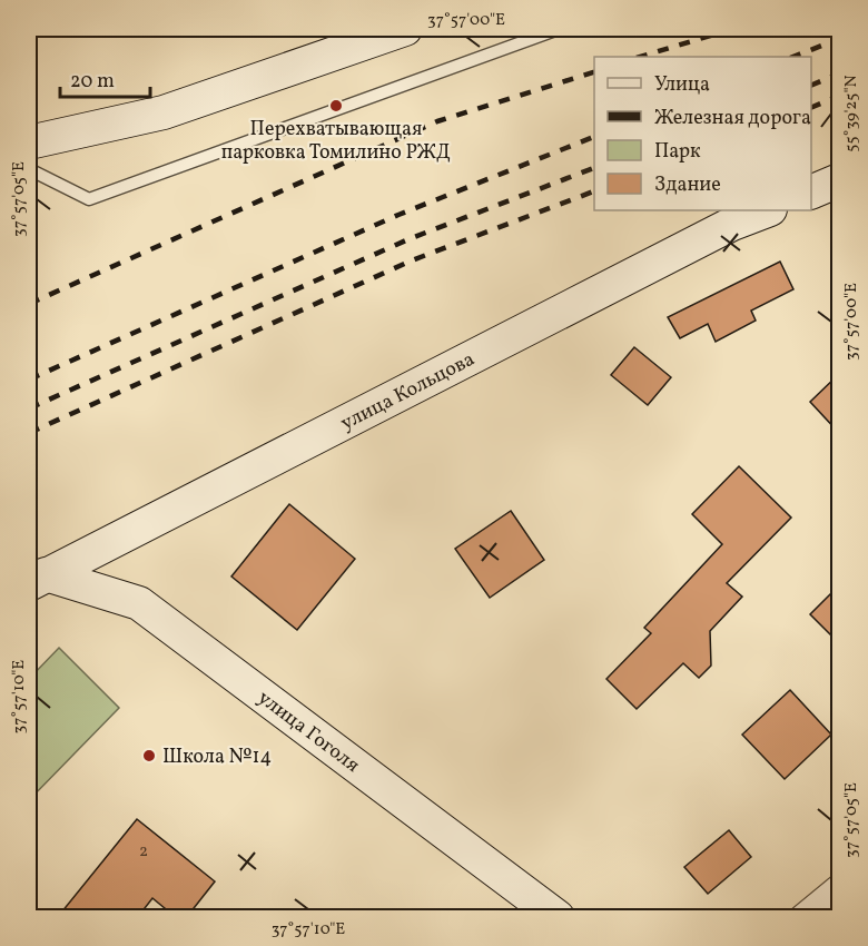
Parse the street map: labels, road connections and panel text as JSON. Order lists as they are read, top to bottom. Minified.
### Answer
{"streets":{"street":["улица Кольцова","улица Гоголя"]},"crossings":[["улица Кольцова","улица Гоголя"]],"places":["Перехватывающая парковка Томилино РЖД","Школа №14"],"house_numbers":["2"],"legend":["Улица","Железная дорога","Парк","Здание"],"scale_bar":"20 m","coordinates":["37°57'00\"E","55°39'25\"N","37°57'05\"E","37°57'10\"E"]}
